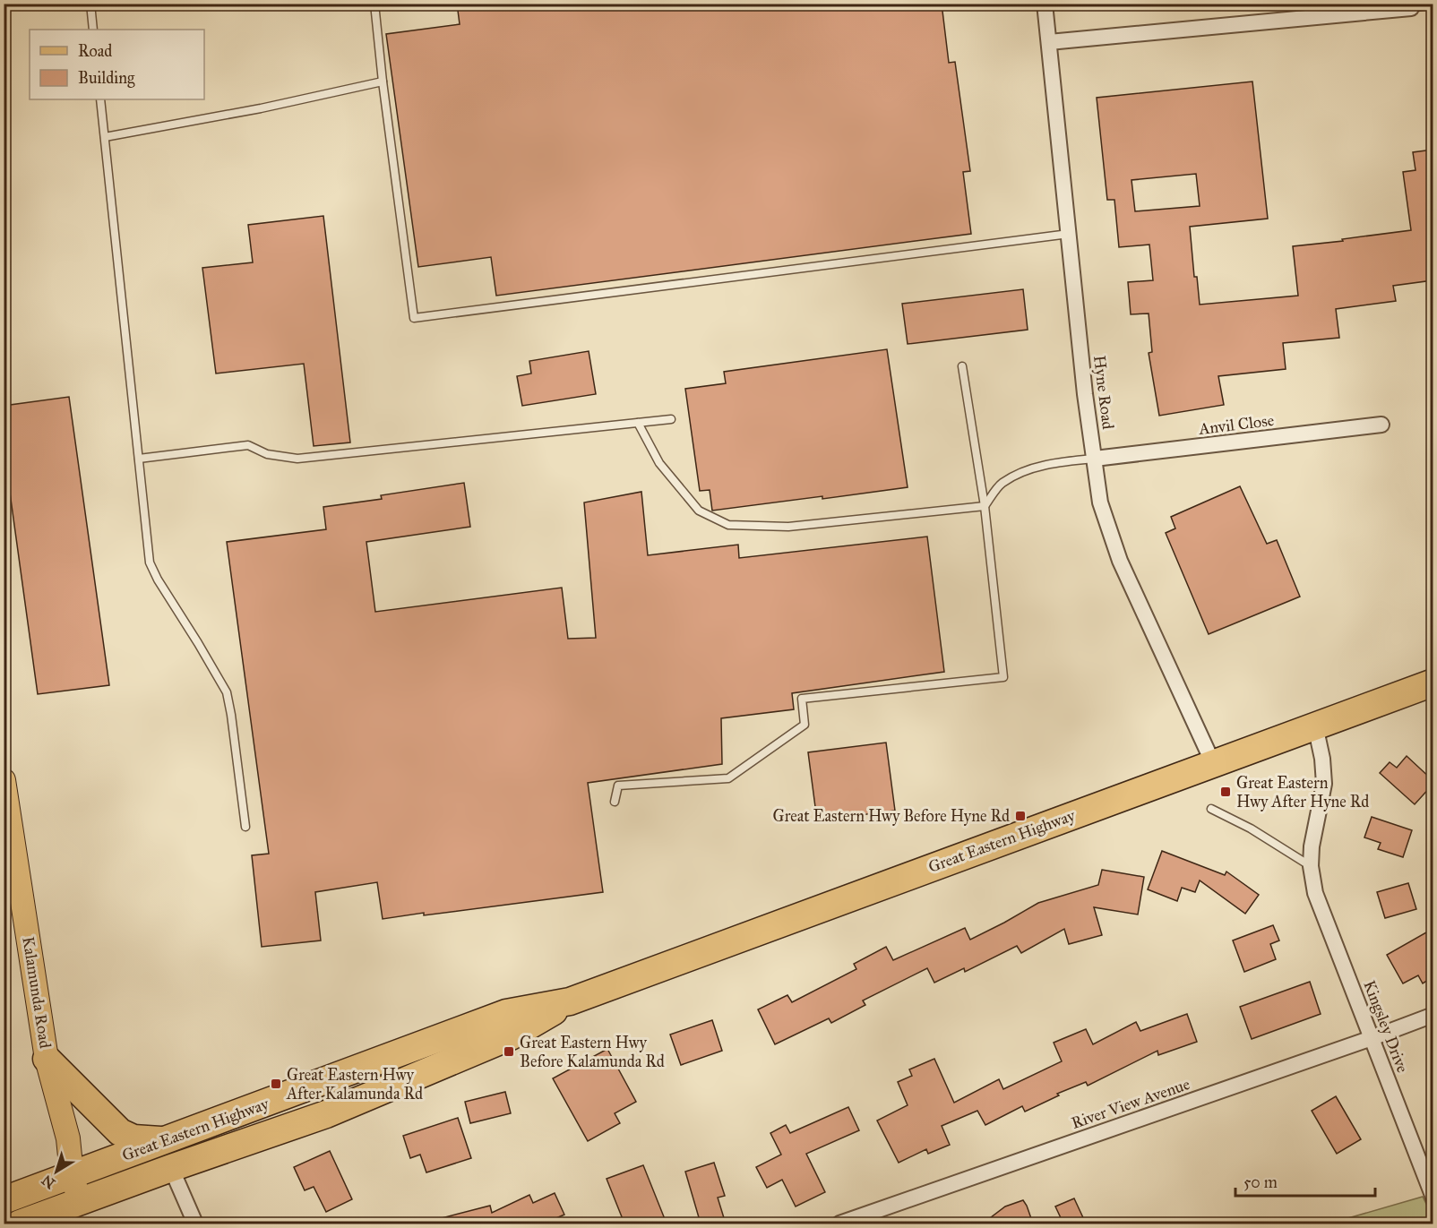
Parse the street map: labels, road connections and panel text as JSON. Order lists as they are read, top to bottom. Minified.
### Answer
{"streets":{"highway":["Great Eastern Highway"],"main road":["Kalamunda Road"],"street":["Hyne Road","Anvil Close","Kingsley Drive","River View Avenue"]},"crossings":[["Hyne Road","Anvil Close"],["Hyne Road","Great Eastern Highway"],["Great Eastern Highway","Kalamunda Road"],["Great Eastern Highway","Kingsley Drive"],["Kingsley Drive","River View Avenue"]],"places":{"transit":["Great Eastern Hwy After Hyne Rd","Great Eastern Hwy Before Hyne Rd","Great Eastern Hwy Before Kalamunda Rd","Great Eastern Hwy After Kalamunda Rd"]},"legend":["Road","Building"],"scale_bar":"50 m","north":"bottom left"}
